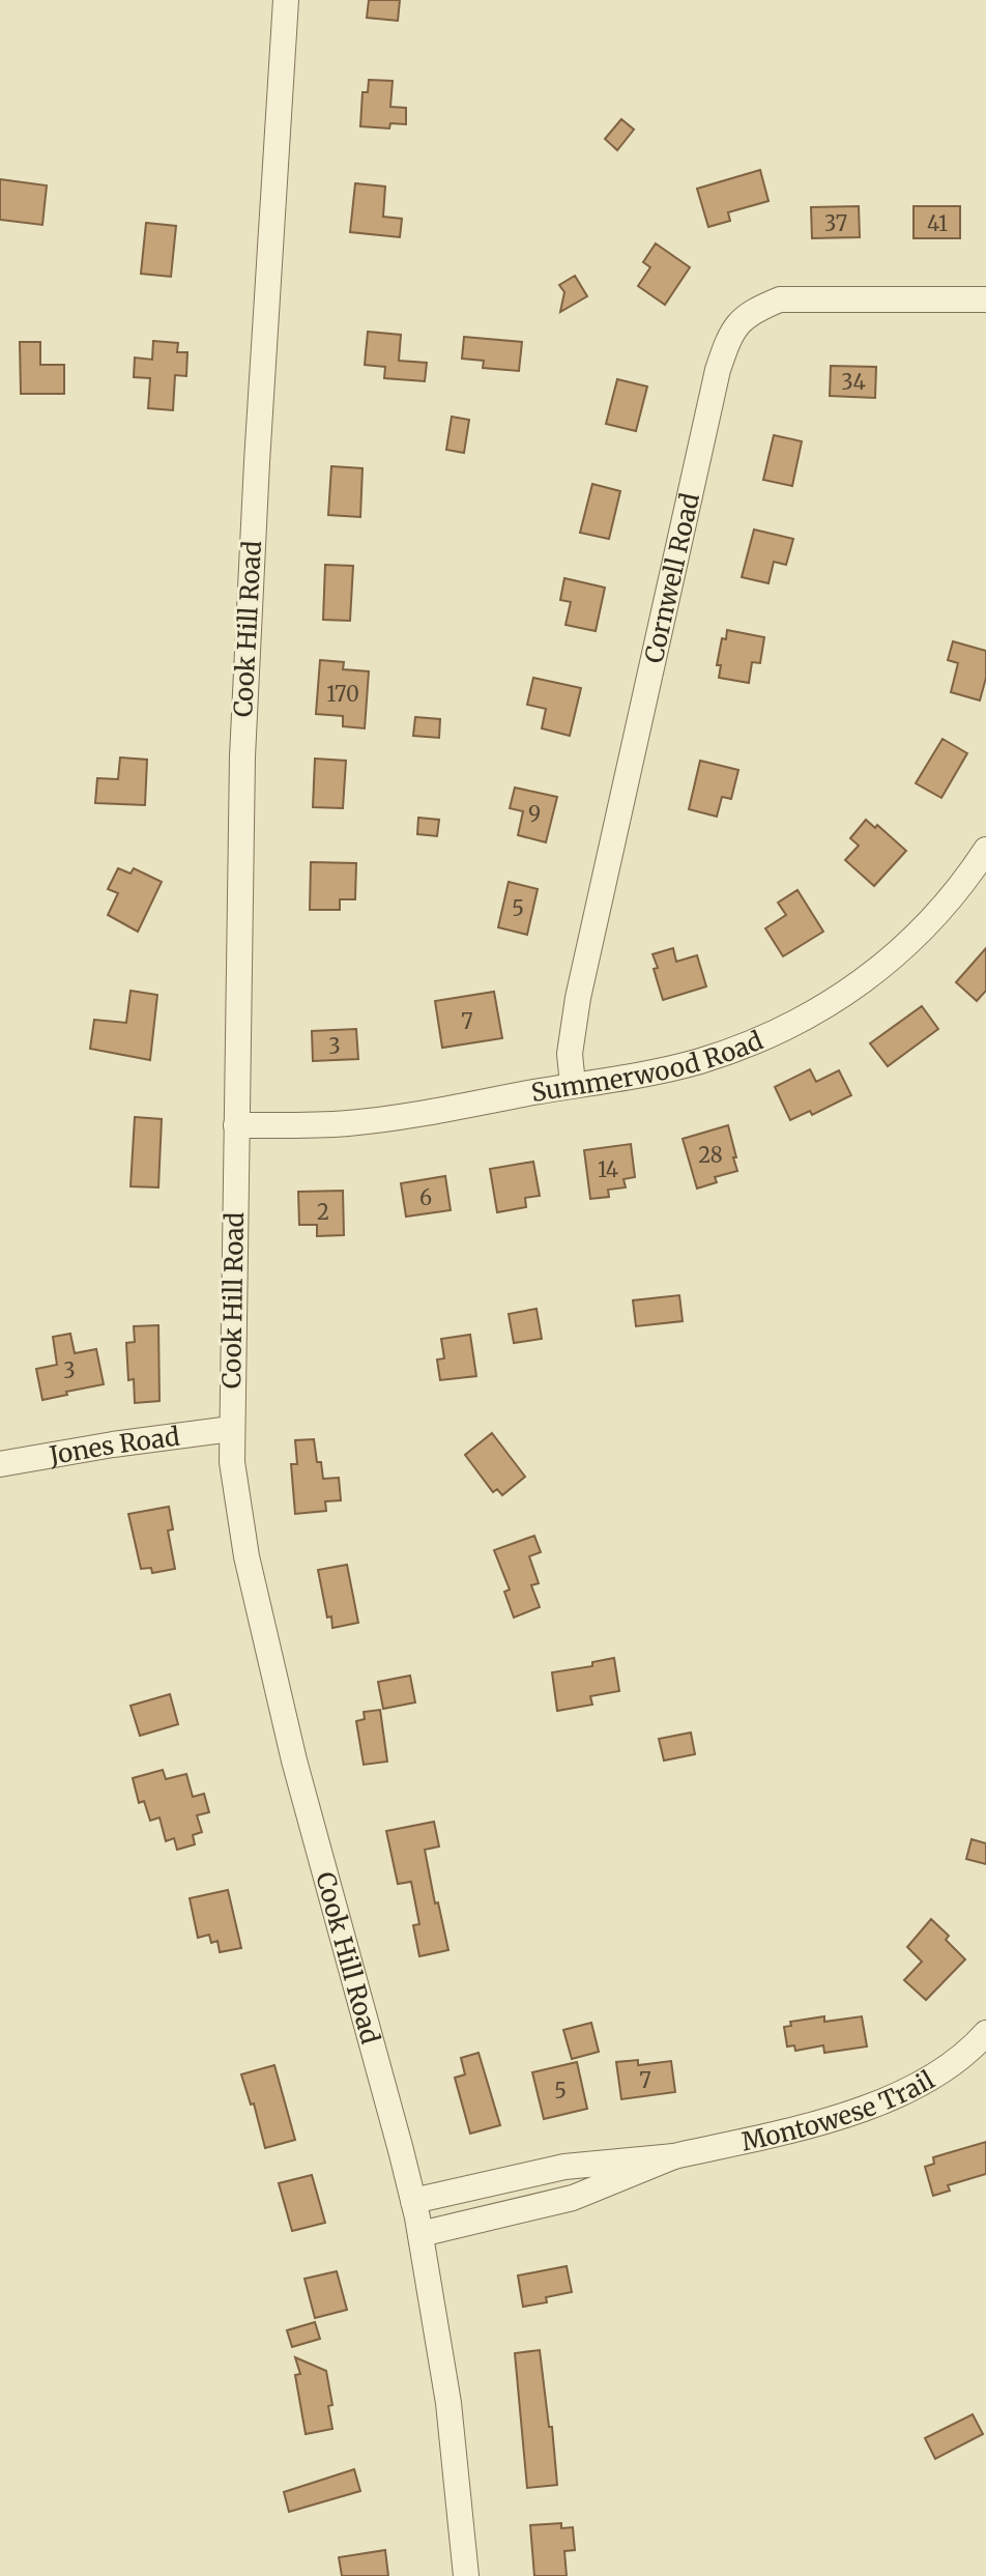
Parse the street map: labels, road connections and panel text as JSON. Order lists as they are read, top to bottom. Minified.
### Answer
{"streets":{"street":["Cornwell Road","Cook Hill Road","Summerwood Road","Jones Road","Montowese Trail"]},"crossings":[["Cornwell Road","Summerwood Road"],["Cook Hill Road","Summerwood Road"],["Cook Hill Road","Jones Road"],["Cook Hill Road","Montowese Trail"]],"house_numbers":["37","41","34","170","9","5","7","3","28","14","6","2","3","7","5"]}
